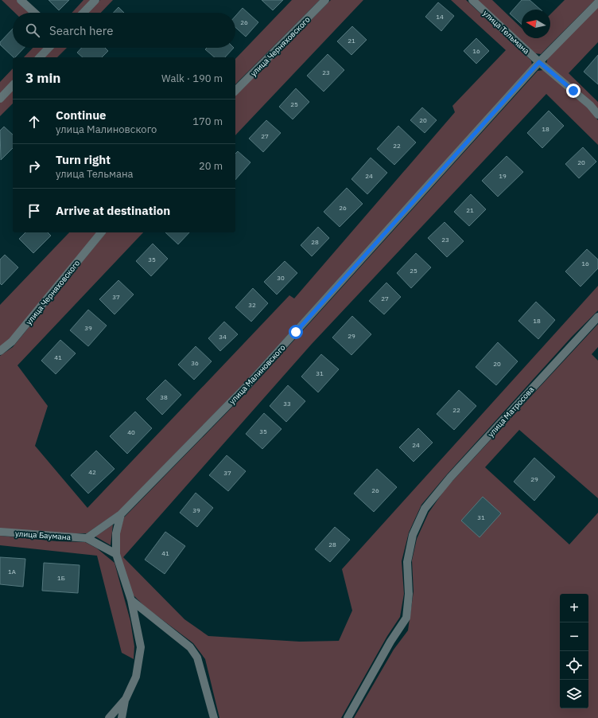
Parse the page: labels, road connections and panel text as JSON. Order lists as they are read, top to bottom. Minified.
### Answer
{"streets":{"street":["улица Тельмана","улица Черняховского","улица Малиновского","улица Матросова","улица Баумана"]},"crossings":[["улица Тельмана","улица Малиновского"],["улица Малиновского","улица Баумана"]],"house_numbers":["14","26","21","16","23","25","20","18","27","22","20","24","19","26","21","23","28","35","16","25","30","37","27","32","18","39","29","34","41","36","20","31","38","33","22","35","40","24","42","37","29","26","39","31","28","41","1А","1Б"],"north":"left","page":{"search":"Search here","heading":["3 min","Walk · 190 m"],"list":[["Continue","улица Малиновского","170 m"],["Turn right","улица Тельмана","20 m"],"Arrive at destination"],"map_buttons":["+","−"]}}
